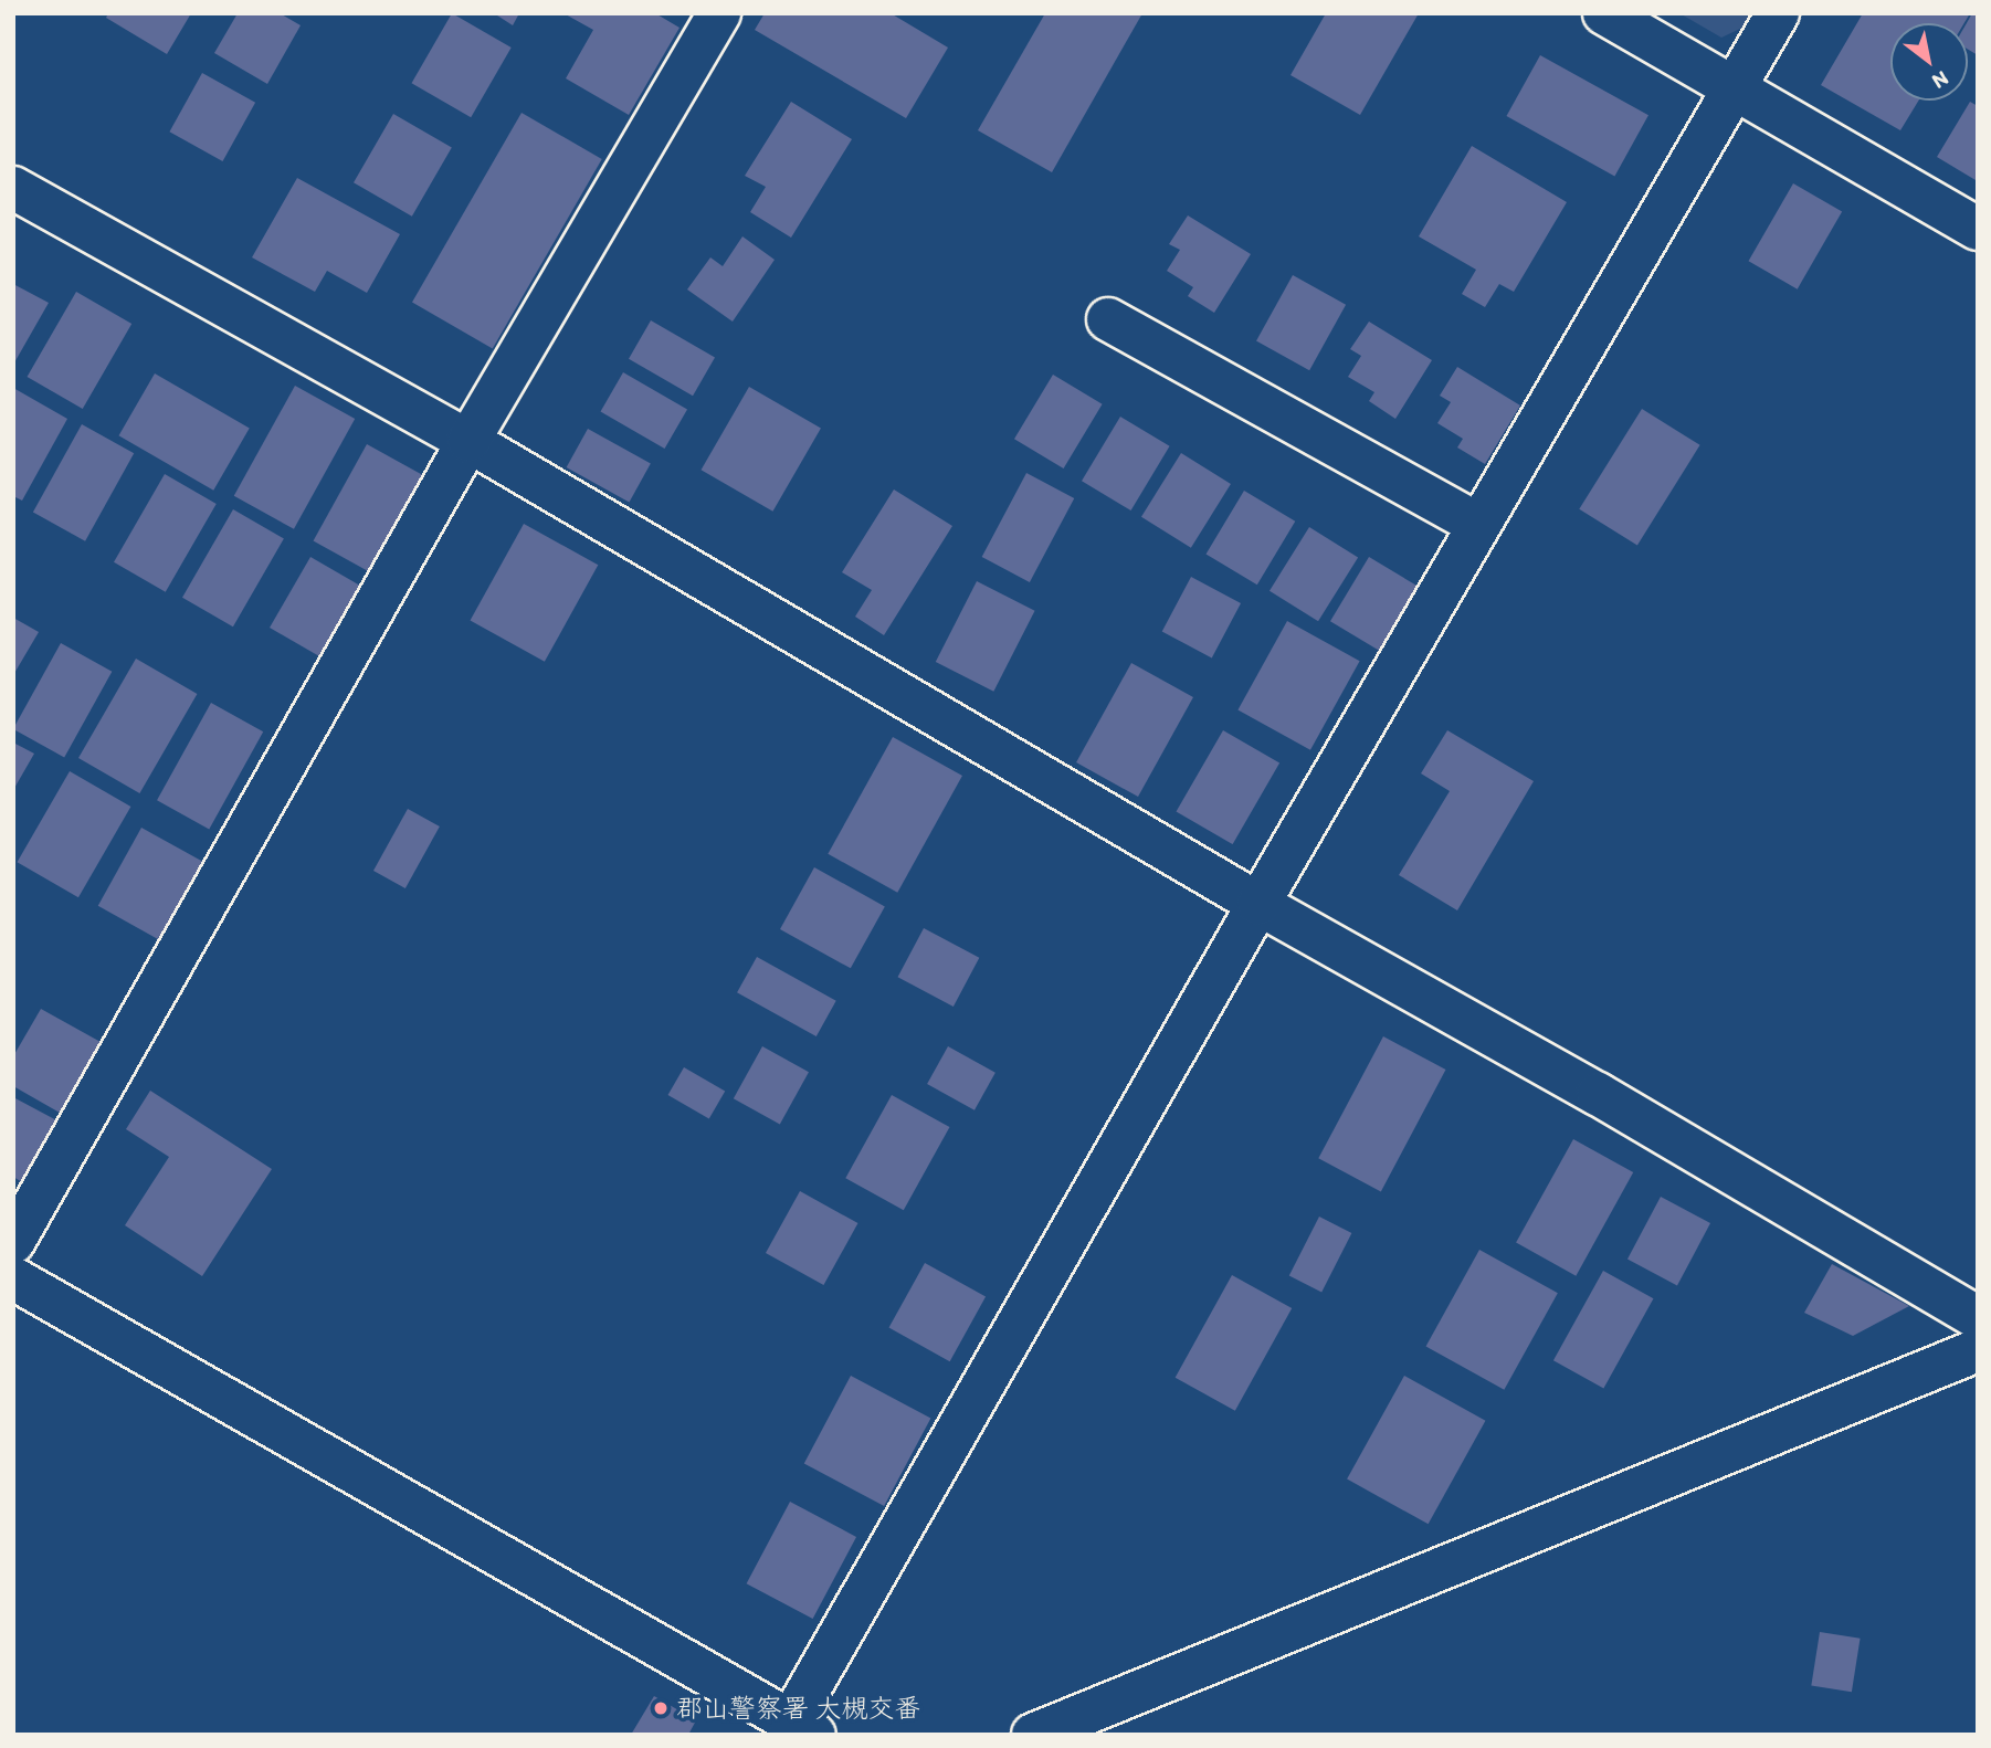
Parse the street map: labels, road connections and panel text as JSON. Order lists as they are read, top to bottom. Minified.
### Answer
{"places":["郡山警察署 大槻交番"],"north":"bottom right"}
